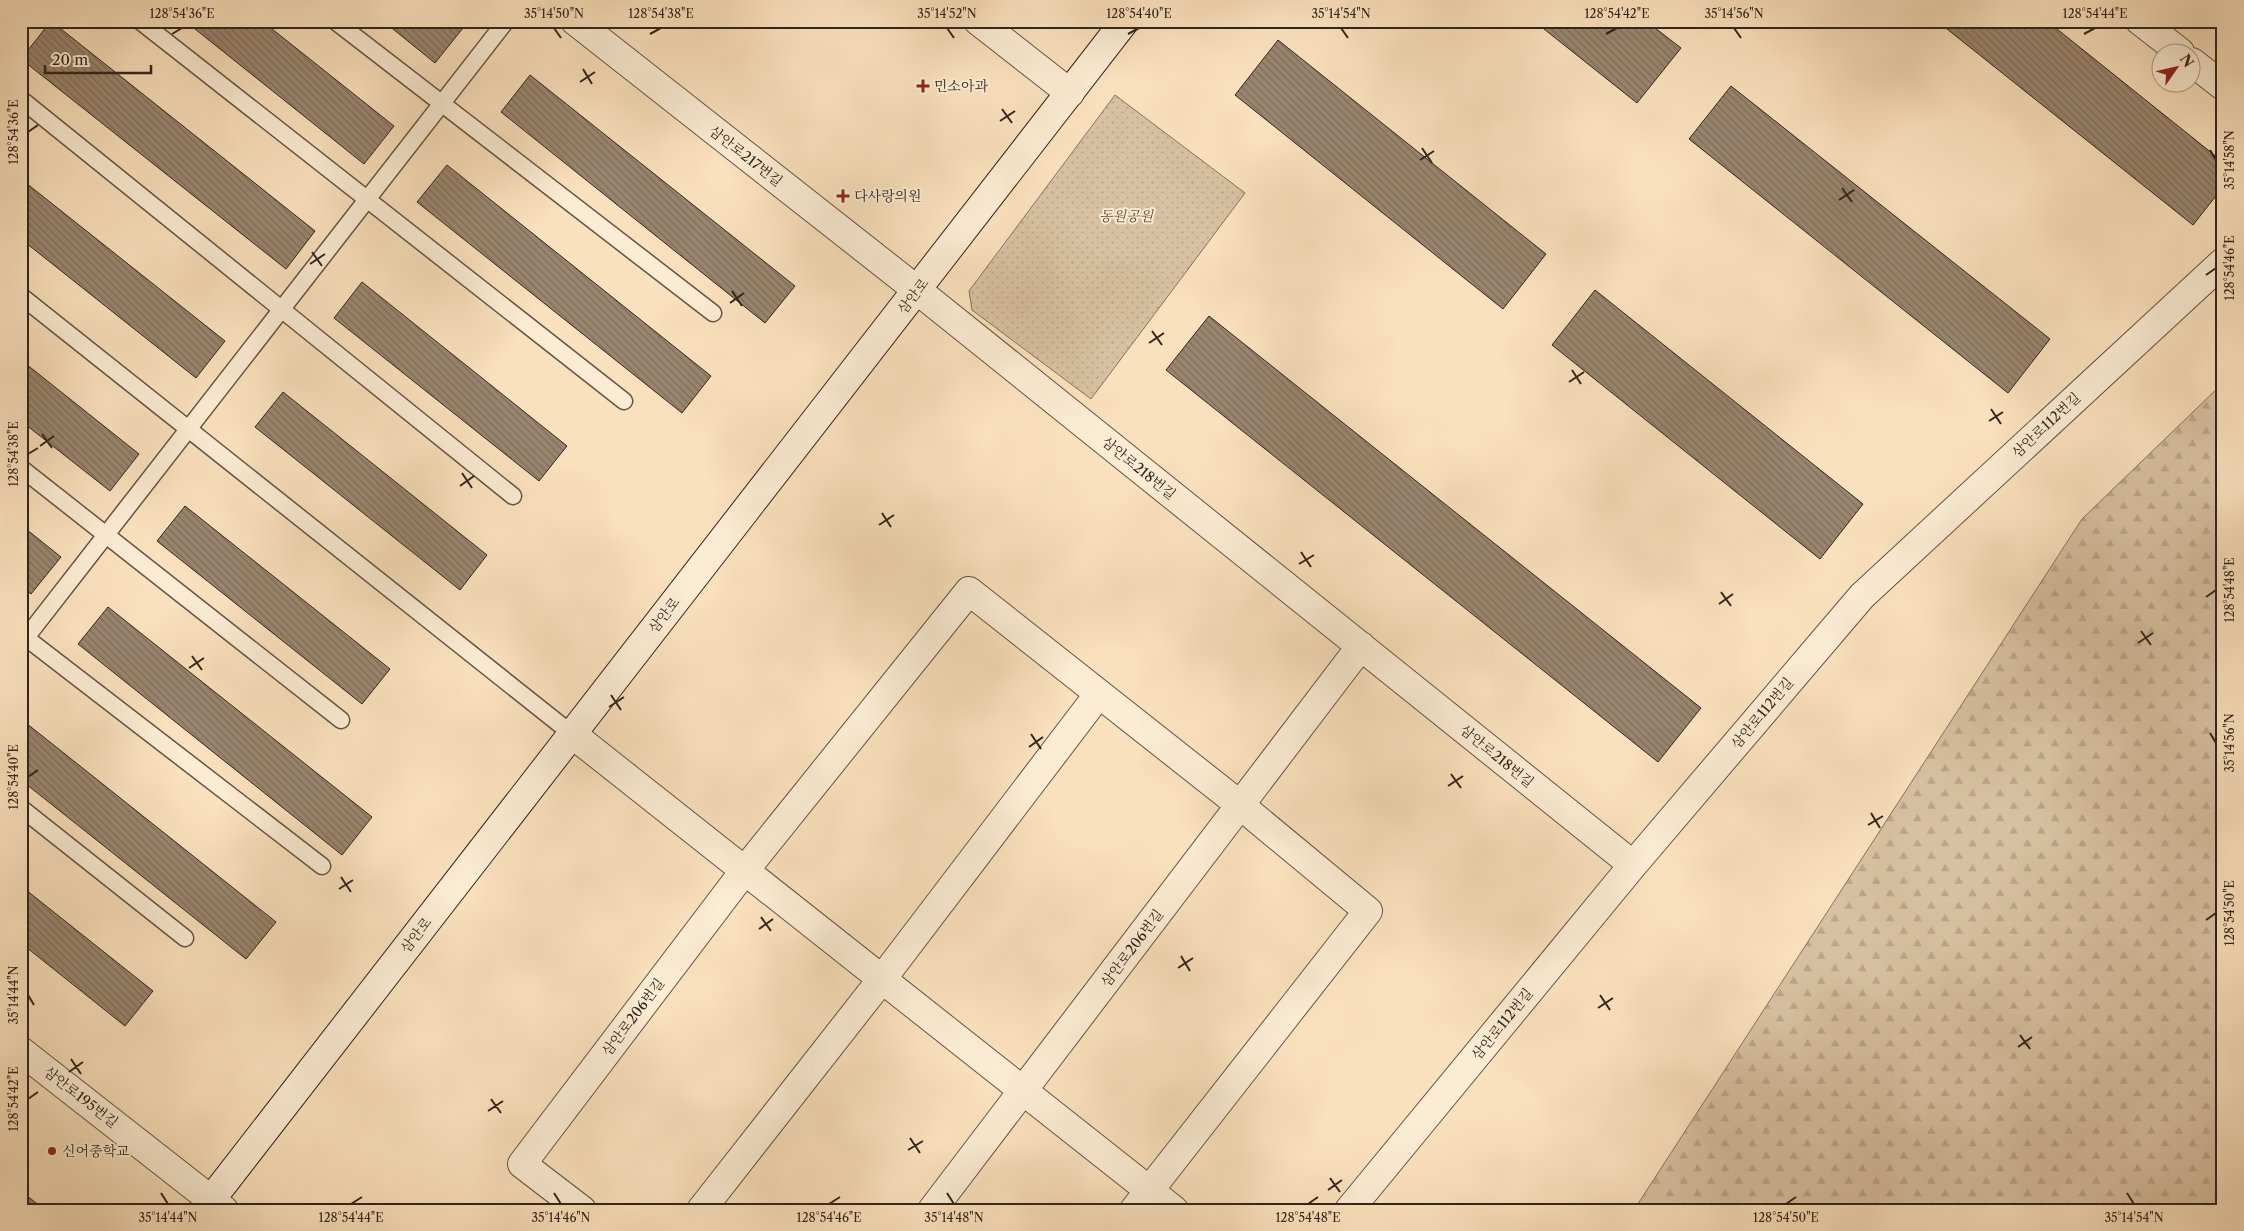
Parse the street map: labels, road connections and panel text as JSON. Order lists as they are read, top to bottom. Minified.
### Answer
{"streets":{"street":["삼안로217번길","삼안로","삼안로112번길","삼안로218번길","삼안로206번길","삼안로195번길"]},"crossings":[["삼안로217번길","삼안로"],["삼안로217번길","삼안로218번길"],["삼안로","삼안로218번길"],["삼안로","삼안로195번길"],["삼안로112번길","삼안로218번길"]],"parks":["동원공원"],"places":{"health":["민소아과","다사랑의원"],"other":["신어중학교"]},"scale_bar":"20 m","north":"top right","coordinates":["128°54'36\"E","35°14'50\"N","128°54'38\"E","35°14'52\"N","128°54'40\"E","35°14'54\"N","128°54'42\"E","35°14'56\"N","128°54'44\"E","35°14'58\"N","128°54'46\"E","128°54'48\"E","128°54'50\"E","35°14'44\"N","35°14'46\"N","35°14'48\"N"]}
